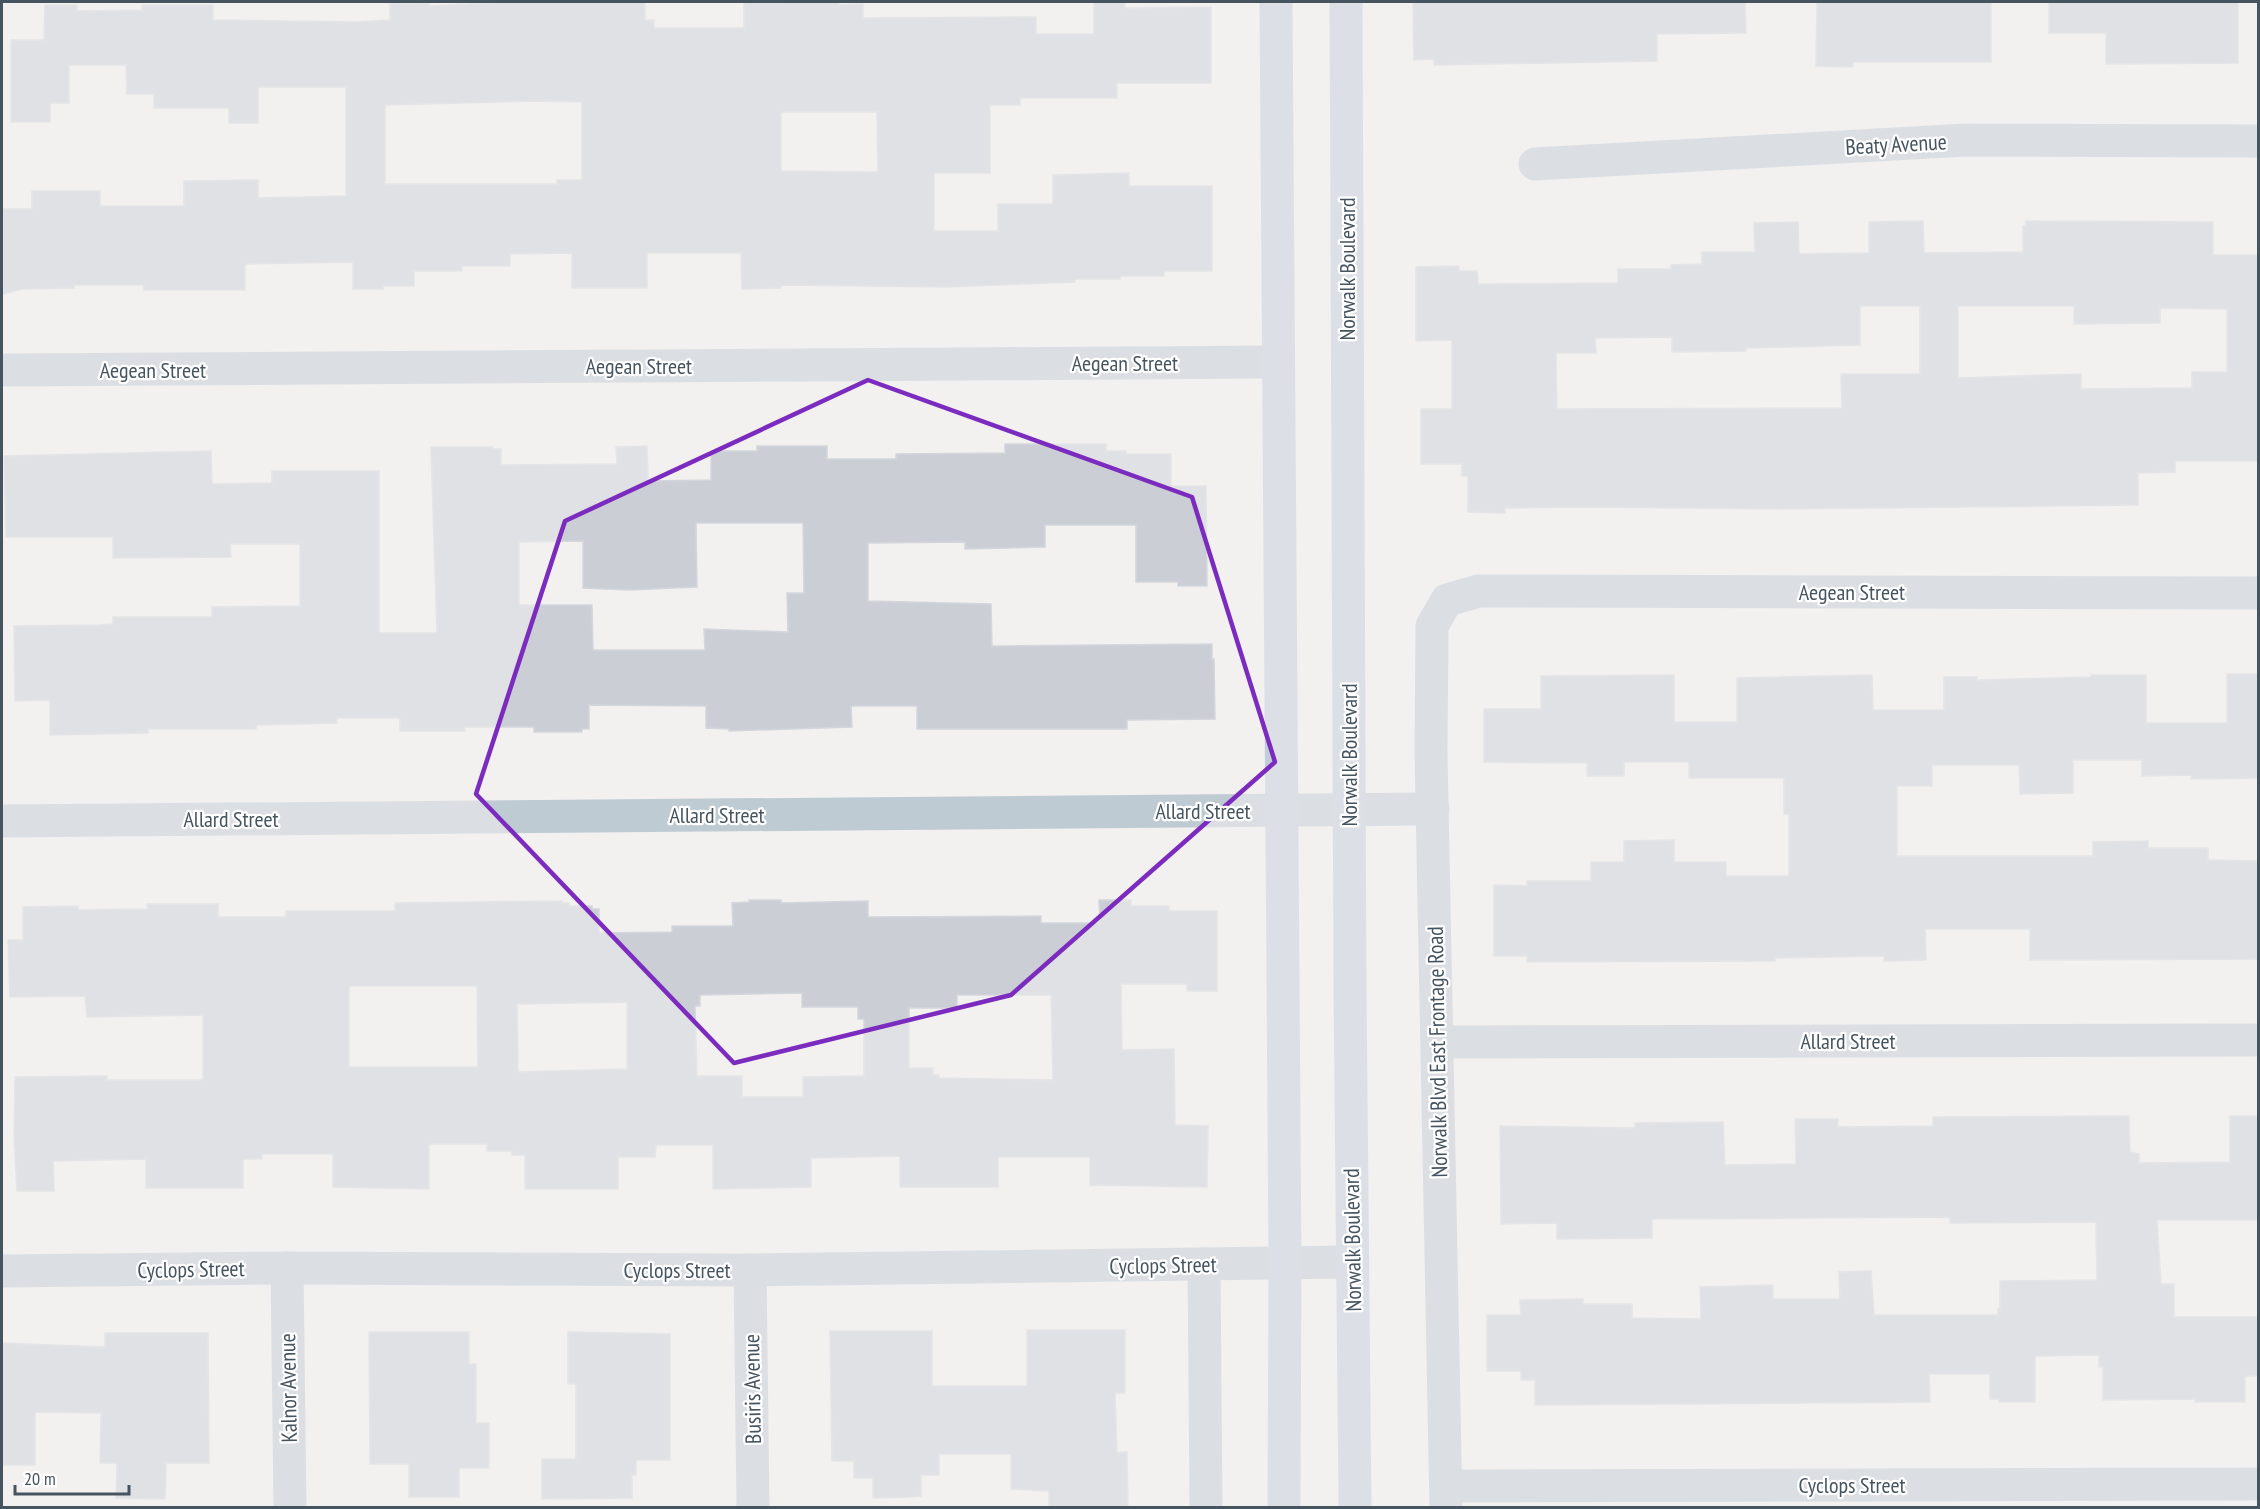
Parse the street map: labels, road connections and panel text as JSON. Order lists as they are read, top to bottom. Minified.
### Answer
{"streets":{"main road":["Norwalk Boulevard"],"street":["Beaty Avenue","Aegean Street","Allard Street","Norwalk Blvd East Frontage Road","Cyclops Street","Kalnor Avenue","Busiris Avenue"]},"crossings":[["Norwalk Boulevard","Allard Street"],["Norwalk Boulevard","Cyclops Street"],["Aegean Street","Norwalk Blvd East Frontage Road"],["Allard Street","Norwalk Blvd East Frontage Road"],["Norwalk Blvd East Frontage Road","Cyclops Street"],["Cyclops Street","Kalnor Avenue"],["Cyclops Street","Busiris Avenue"]],"scale_bar":"20 m"}
